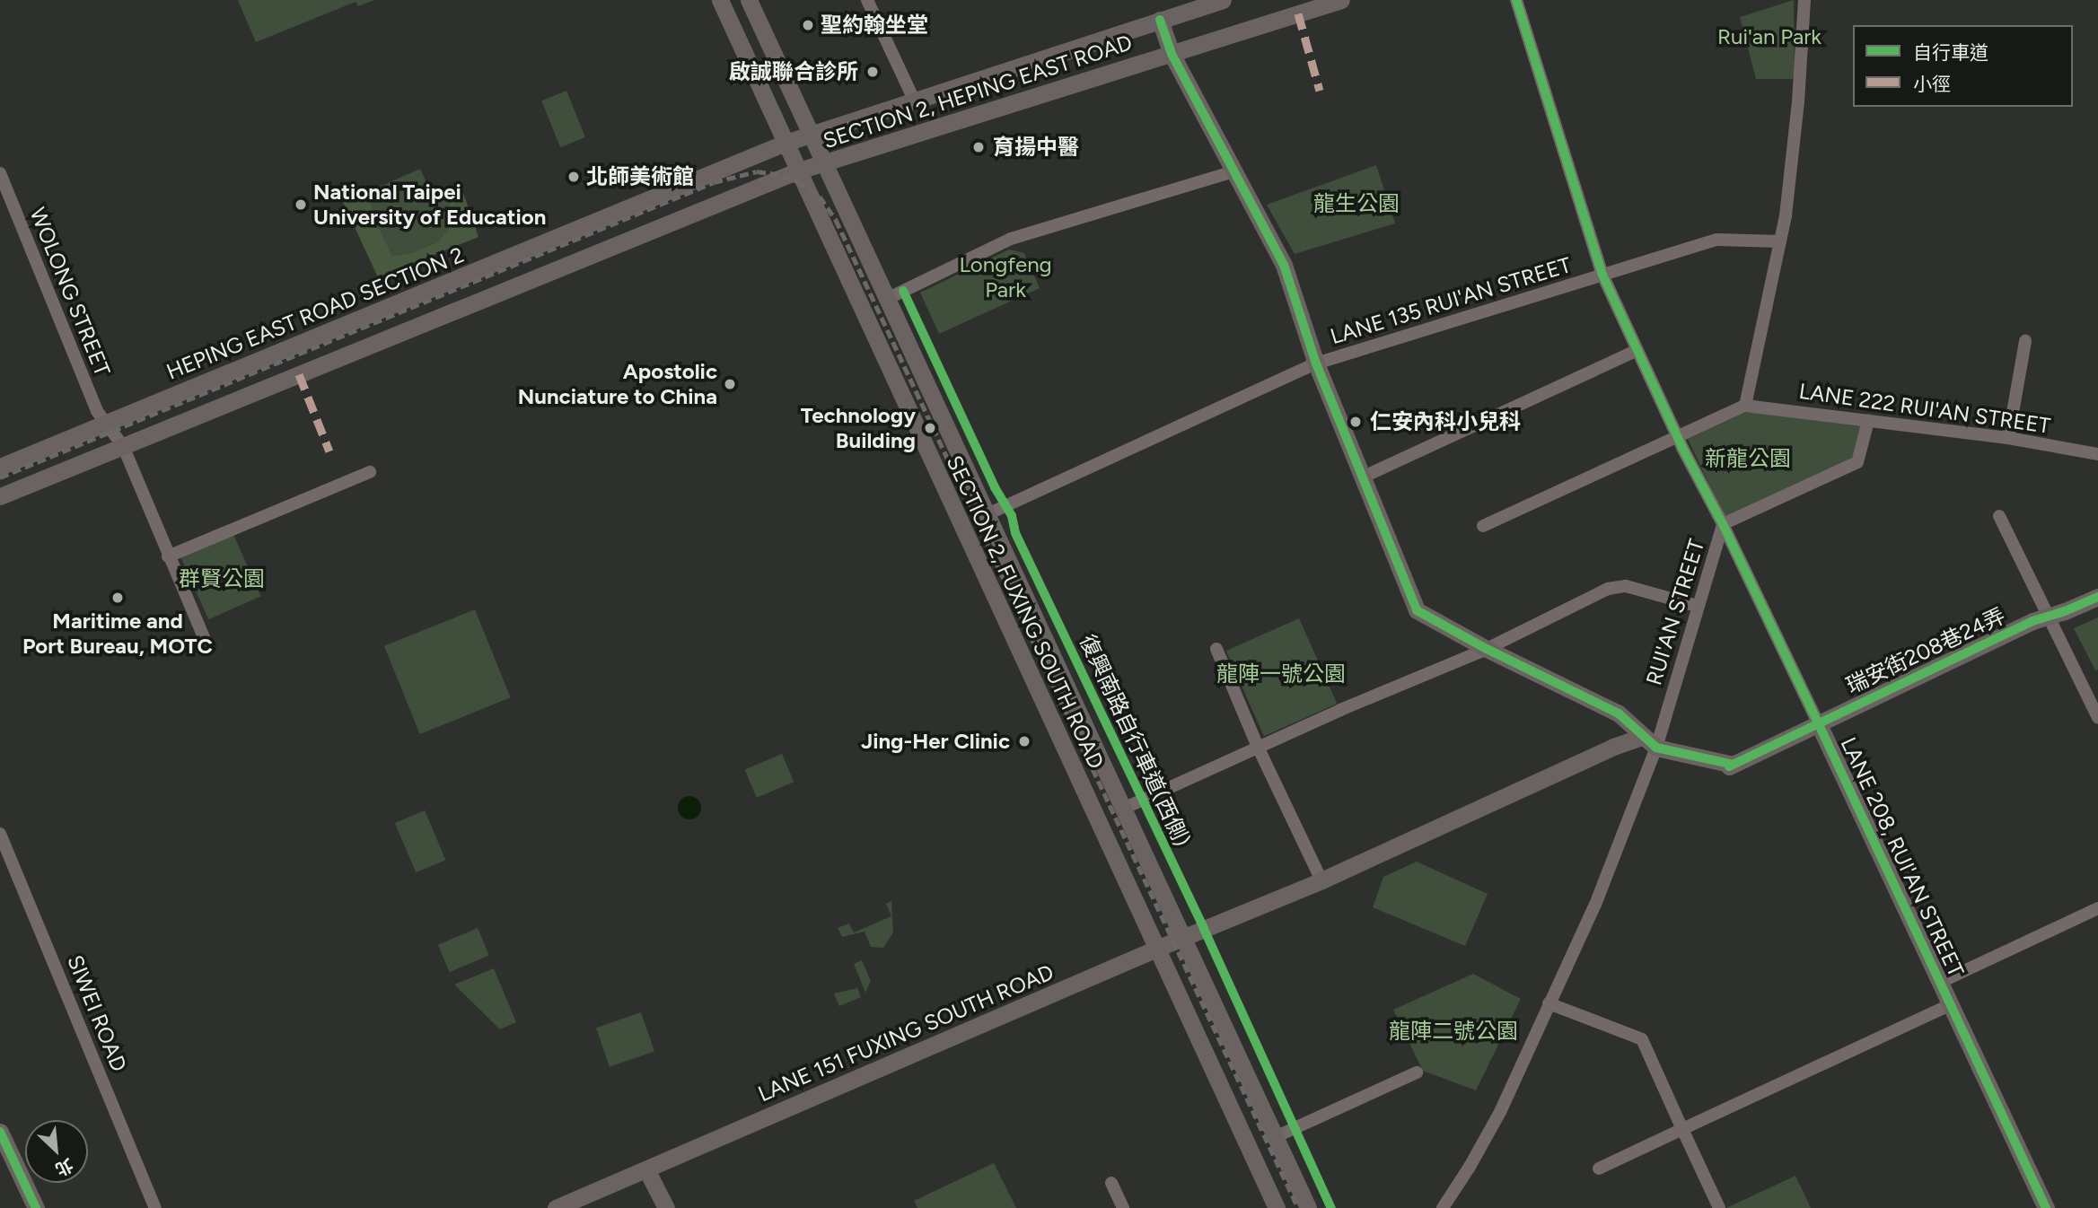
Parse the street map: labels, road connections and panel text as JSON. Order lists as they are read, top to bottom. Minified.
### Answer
{"streets":{"main road":["SECTION 2, HEPING EAST ROAD","HEPING EAST ROAD SECTION 2","SECTION 2, FUXING SOUTH ROAD","瑞安街208巷24弄","LANE 208, RUI'AN STREET","LANE 151 FUXING SOUTH ROAD"],"street":["WOLONG STREET","LANE 135 RUI'AN STREET","LANE 222 RUI'AN STREET","RUI'AN STREET","SIWEI ROAD"],"cycle path":["復興南路自行車道(西側)"]},"crossings":[["SECTION 2, HEPING EAST ROAD","HEPING EAST ROAD SECTION 2"],["SECTION 2, HEPING EAST ROAD","SECTION 2, FUXING SOUTH ROAD"],["WOLONG STREET","HEPING EAST ROAD SECTION 2"],["LANE 135 RUI'AN STREET","SECTION 2, FUXING SOUTH ROAD"],["LANE 135 RUI'AN STREET","RUI'AN STREET"],["HEPING EAST ROAD SECTION 2","SECTION 2, FUXING SOUTH ROAD"],["SECTION 2, FUXING SOUTH ROAD","LANE 151 FUXING SOUTH ROAD"],["RUI'AN STREET","瑞安街208巷24弄"],["RUI'AN STREET","LANE 208, RUI'AN STREET"],["RUI'AN STREET","LANE 151 FUXING SOUTH ROAD"],["瑞安街208巷24弄","LANE 208, RUI'AN STREET"],["瑞安街208巷24弄","LANE 151 FUXING SOUTH ROAD"]],"parks":["Rui'an Park","龍生公園","Longfeng Park","新龍公園","群賢公園","龍陣一號公園","龍陣二號公園"],"places":["聖約翰坐堂","啟誠聯合診所","育揚中醫","北師美術館","National Taipei University of Education","Apostolic Nunciature to China","仁安內科小兒科","Technology Building","Maritime and Port Bureau, MOTC","Jing-Her Clinic"],"legend":["自行車道","小徑"],"north":"bottom right"}
